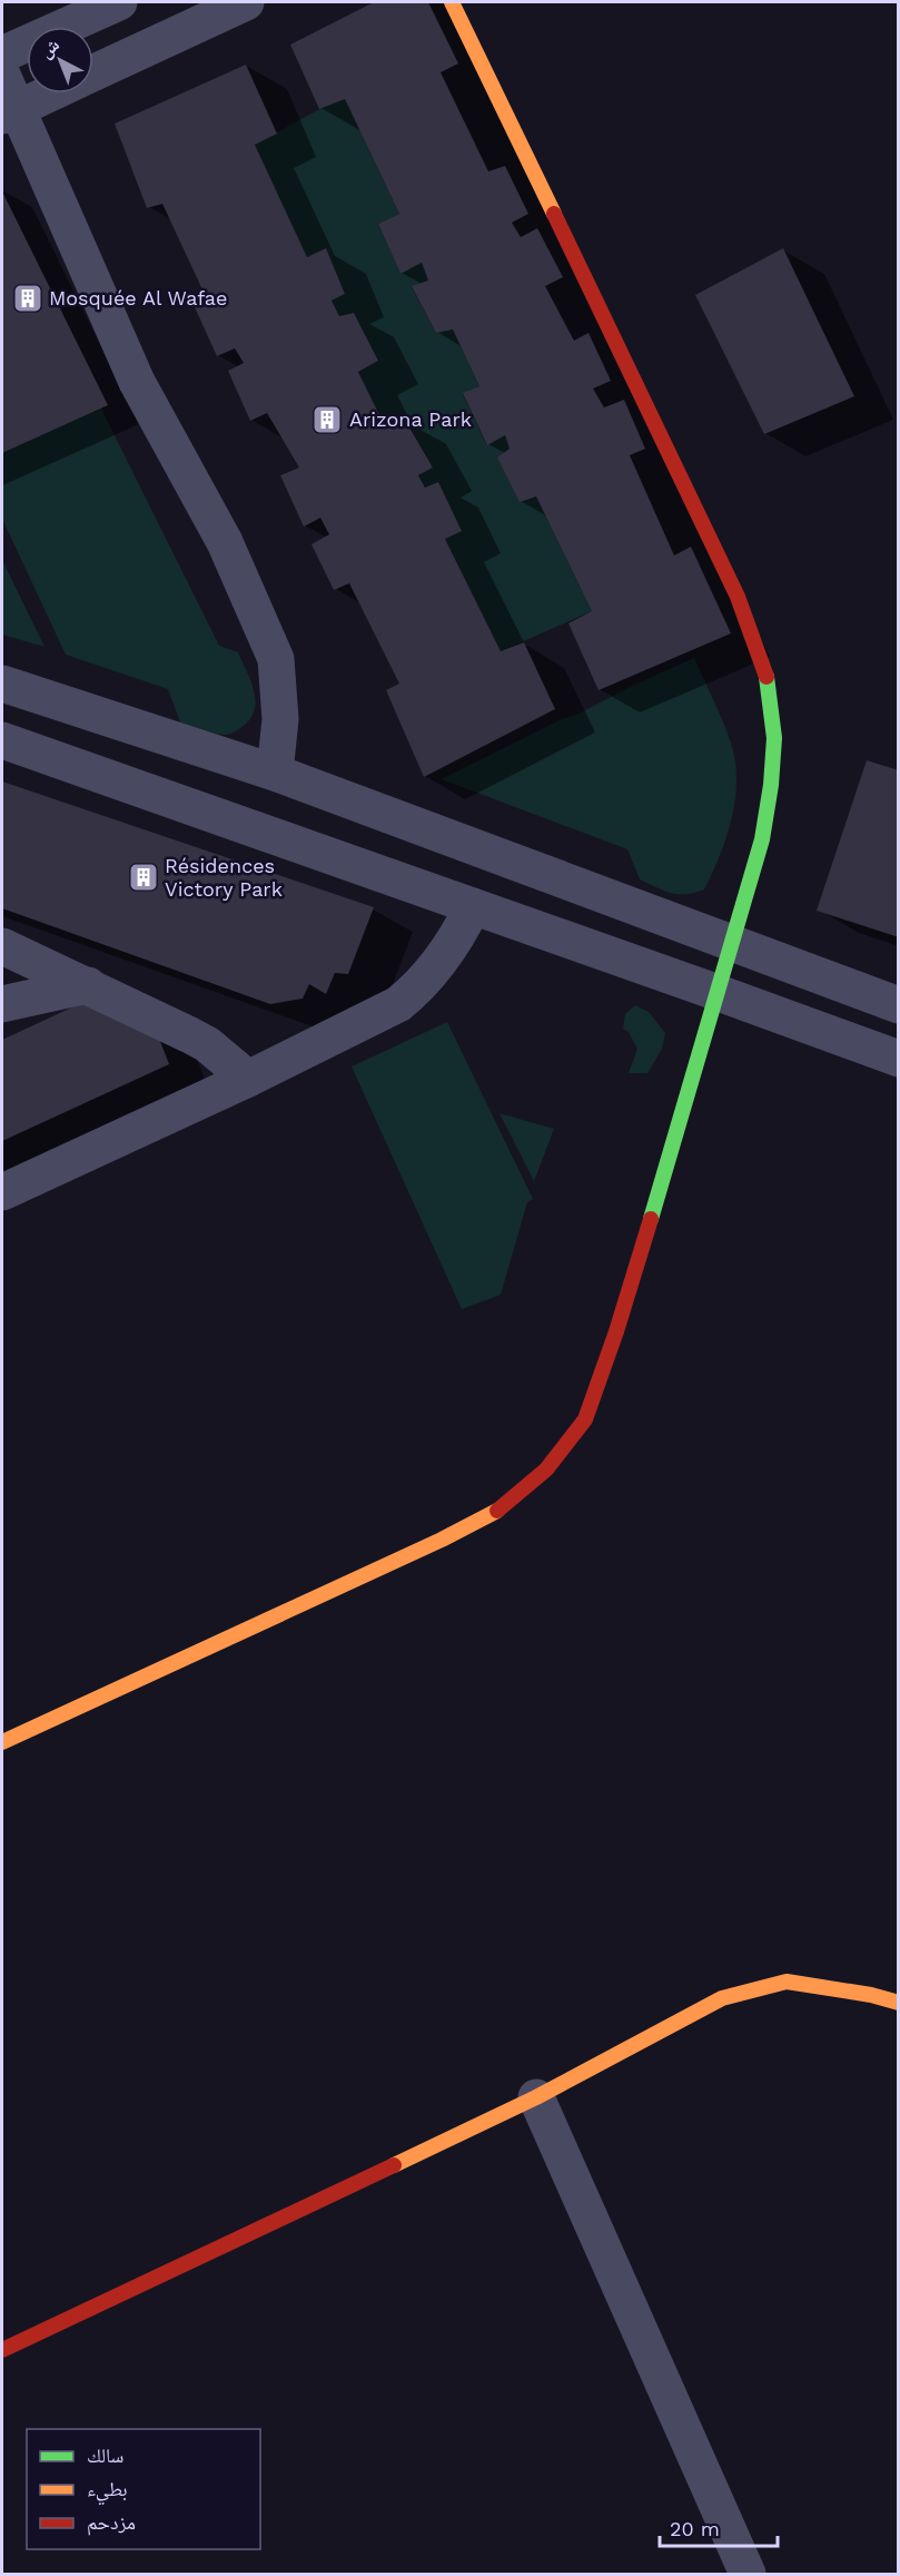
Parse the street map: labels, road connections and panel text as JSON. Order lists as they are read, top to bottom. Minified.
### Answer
{"places":{"building":["Mosquée Al Wafae","Arizona Park","Résidences Victory Park"]},"legend":["سالك","بطيء","مزدحم"],"scale_bar":"20 m","north":"top left"}
